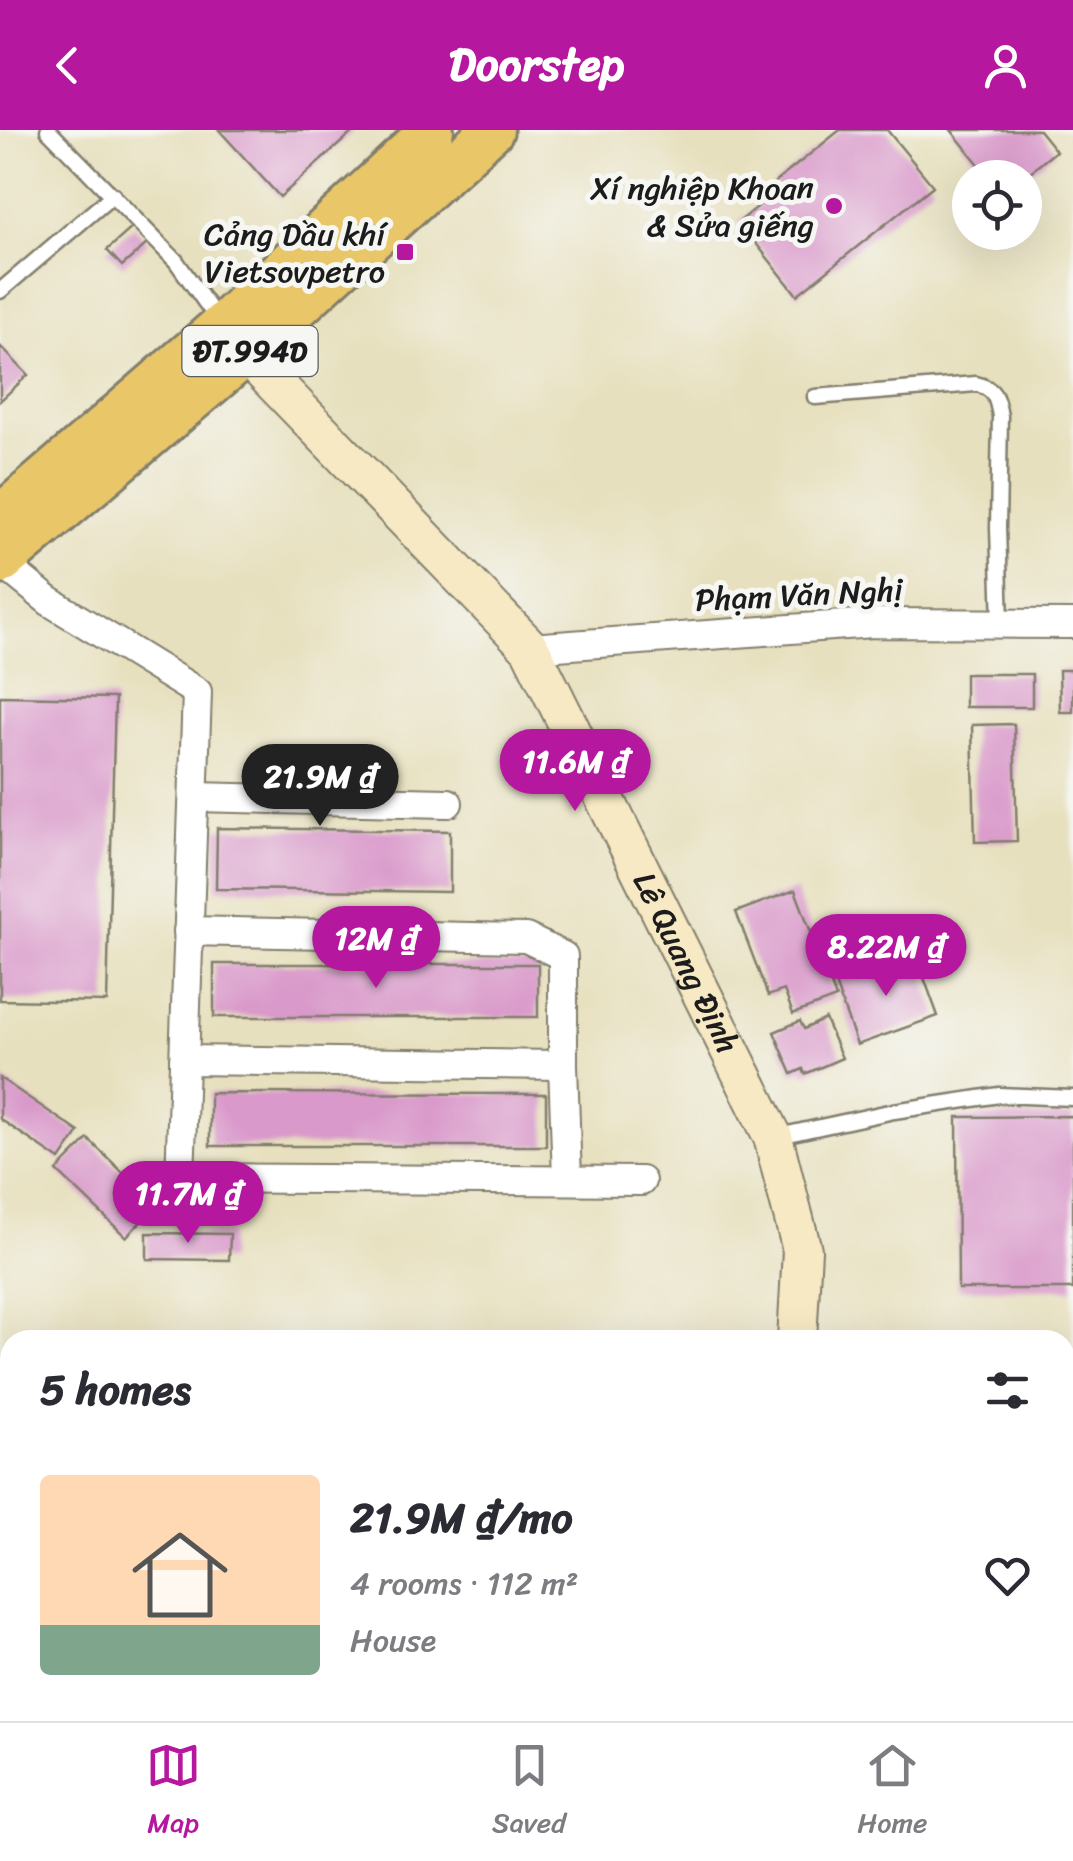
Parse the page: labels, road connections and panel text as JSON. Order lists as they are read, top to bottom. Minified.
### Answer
{"streets":{"main road":["ĐT.994D","Lê Quang Định"],"street":["Phạm Văn Nghị"]},"crossings":[["ĐT.994D","Lê Quang Định"],["Phạm Văn Nghị","Lê Quang Định"]],"places":{"other":["Xí nghiệp Khoan & Sửa giếng"],"transit":["Cảng Dầu khí Vietsovpetro"]},"page":{"header":"Doorstep","price":["11.6M ₫","21.9M ₫","12M ₫","8.22M ₫","11.7M ₫"],"heading":"5 homes","list":[{"name":"21.9M ₫/mo","note":"4 rooms · 112 m² · House"}],"tabs":["Map","Saved","Home"]}}
